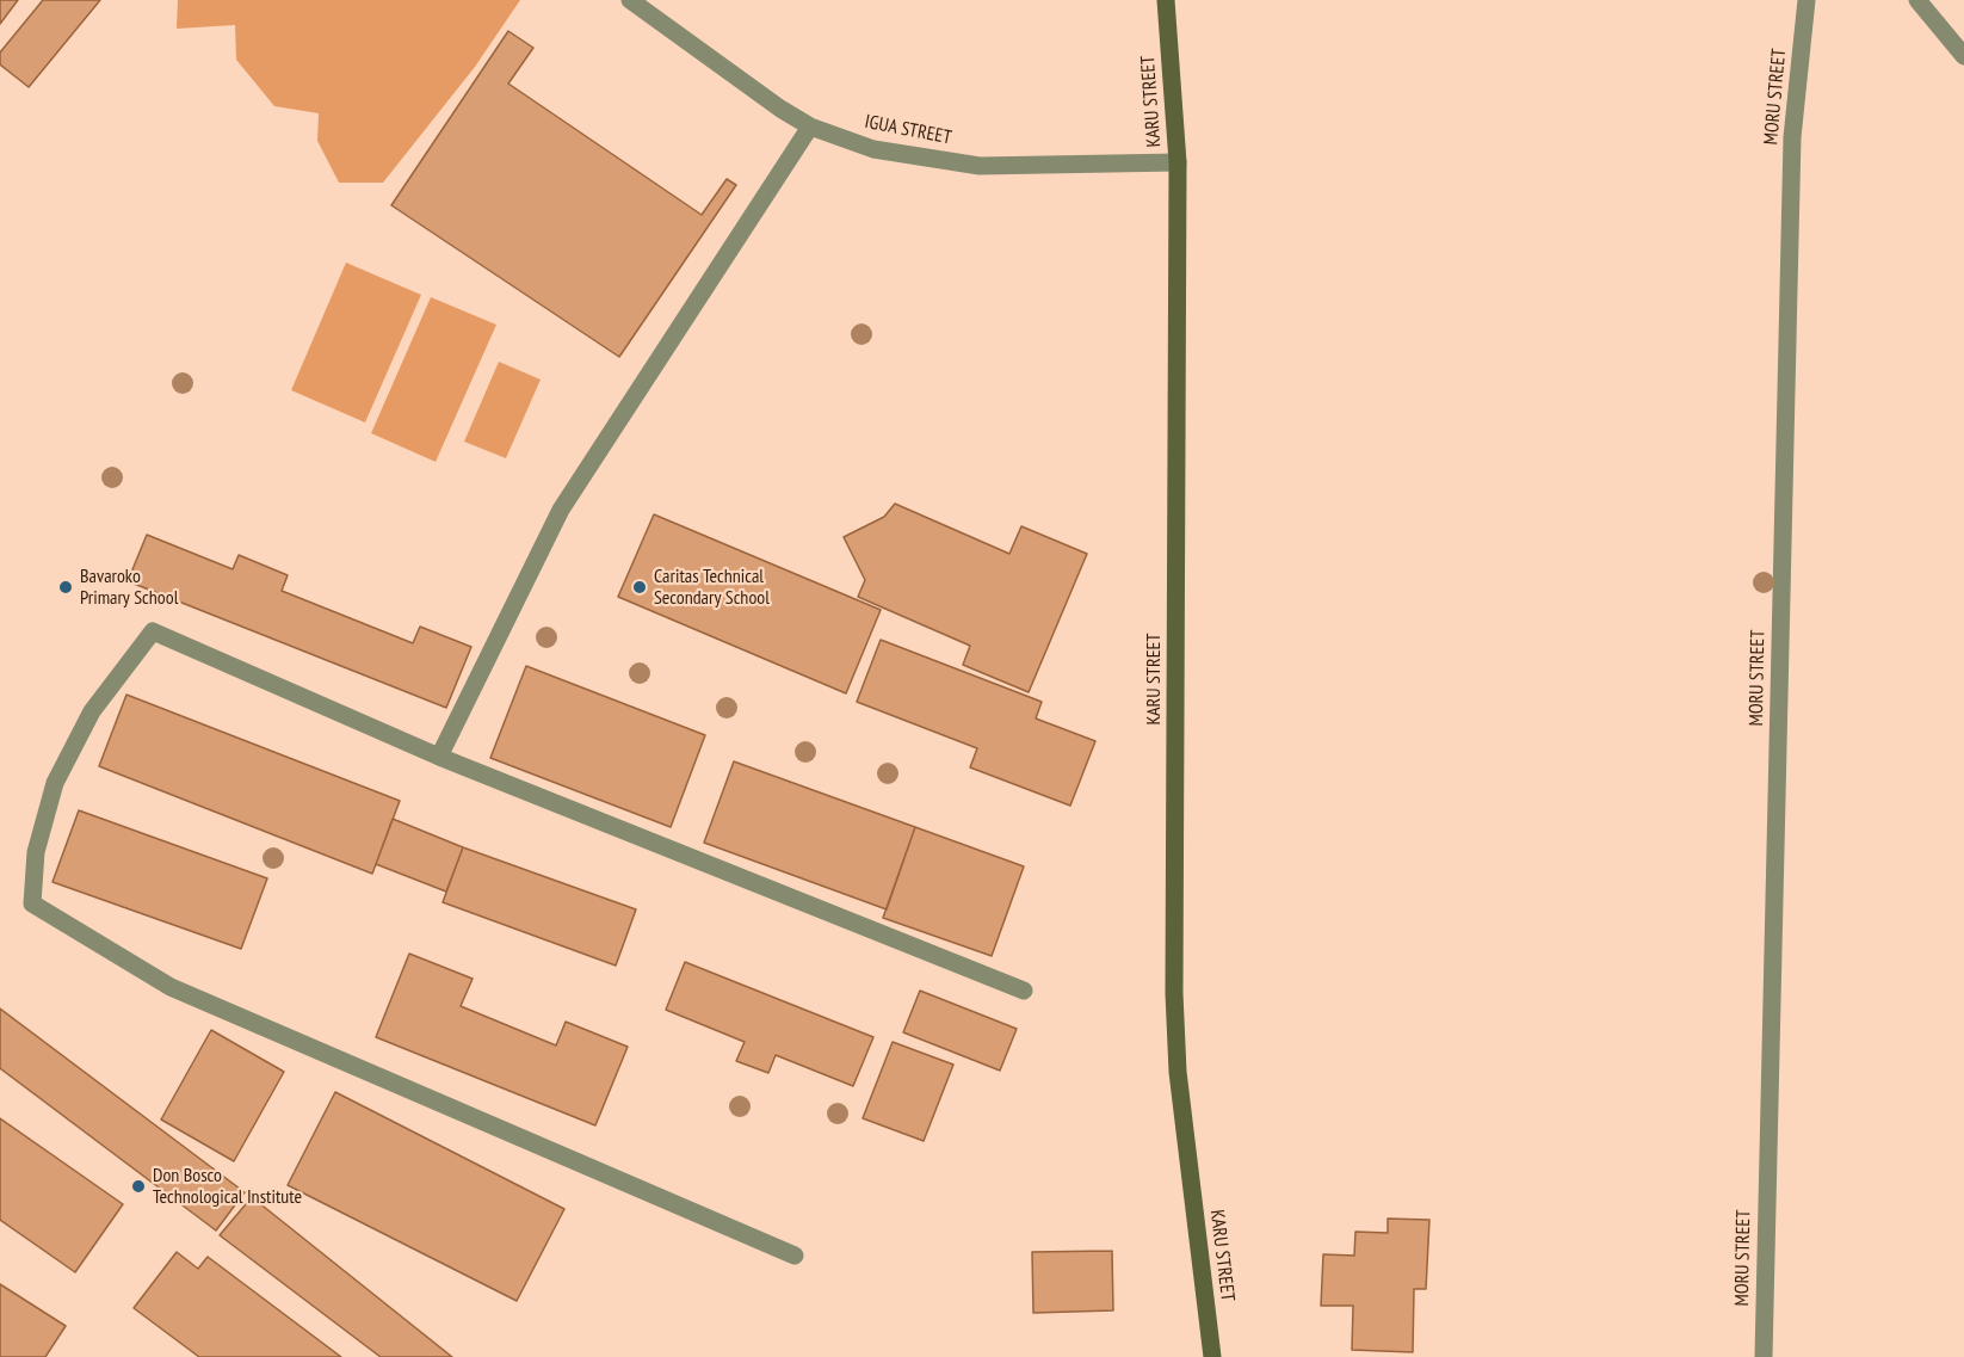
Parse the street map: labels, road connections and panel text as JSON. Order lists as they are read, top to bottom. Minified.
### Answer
{"streets":{"street":["MORU STREET","KARU STREET","IGUA STREET"]},"crossings":[["KARU STREET","IGUA STREET"]],"places":["Bavaroko Primary School","Caritas Technical Secondary School","Don Bosco Technological Institute"]}
